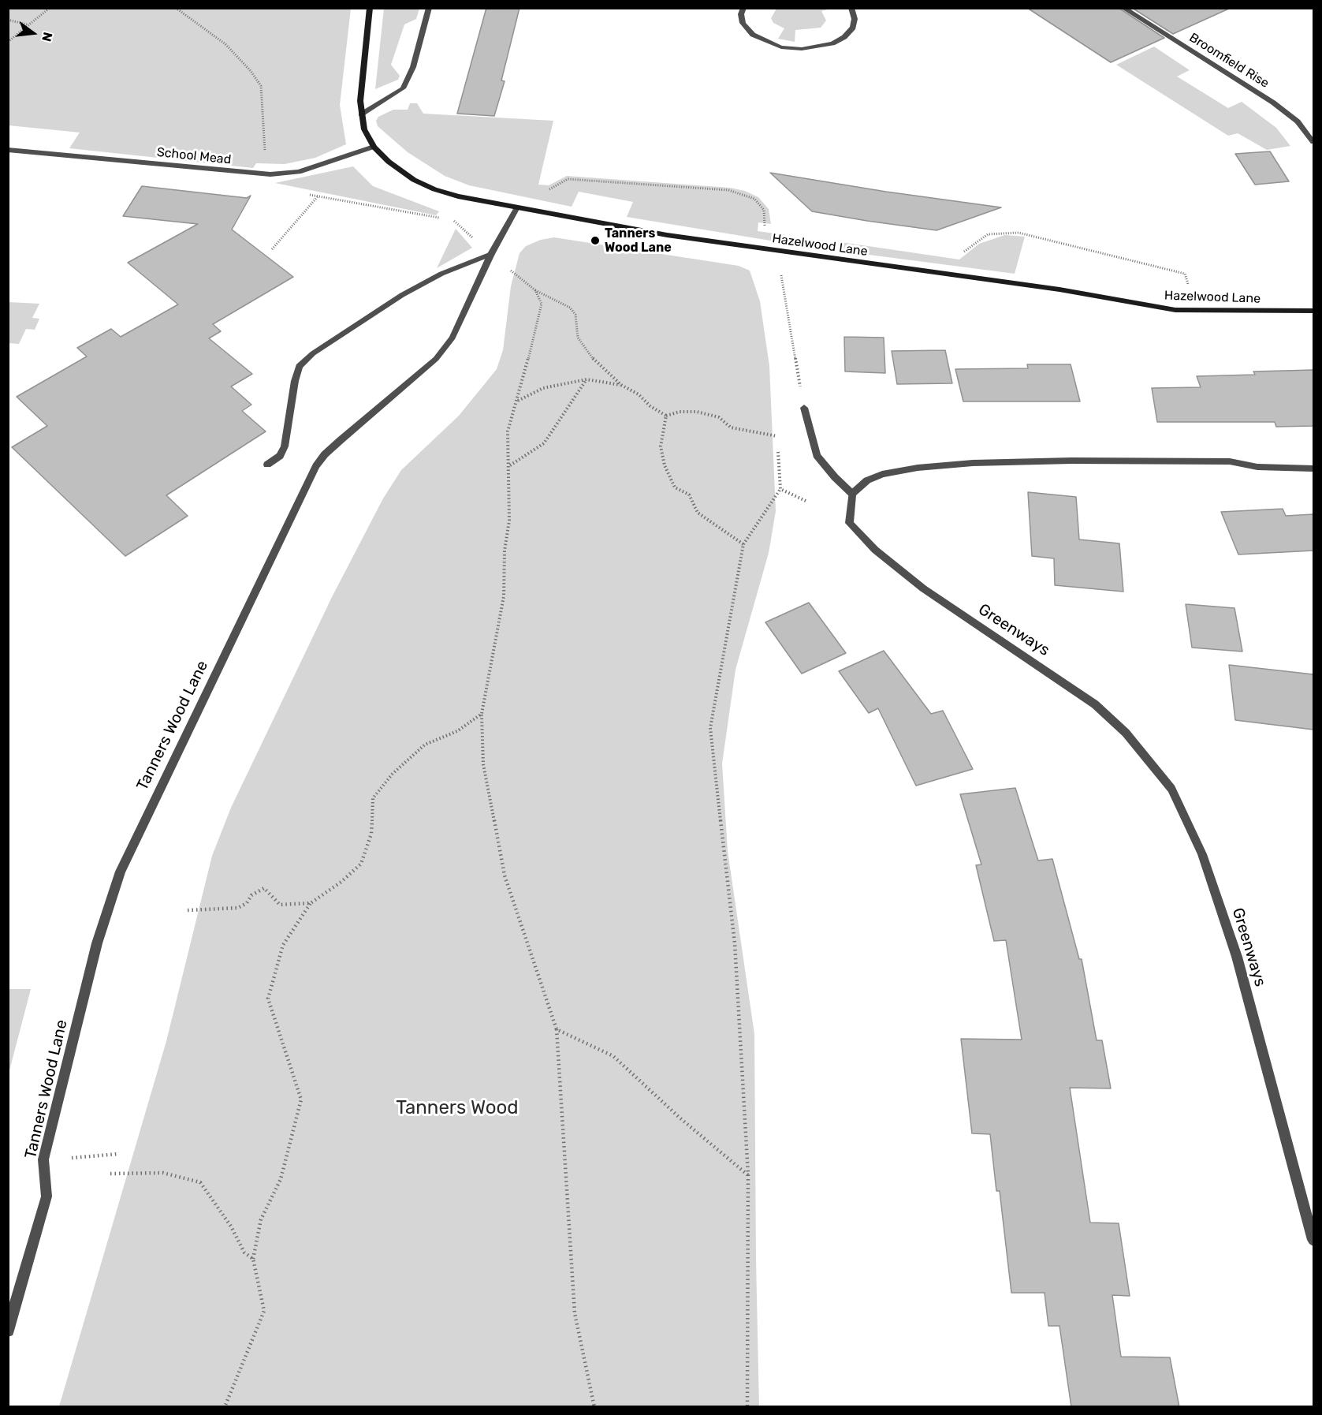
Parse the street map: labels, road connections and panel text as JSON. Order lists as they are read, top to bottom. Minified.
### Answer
{"streets":{"street":["Broomfield Rise","School Mead","Hazelwood Lane","Greenways","Tanners Wood Lane"]},"crossings":[["School Mead","Hazelwood Lane"],["Hazelwood Lane","Tanners Wood Lane"]],"parks":["Tanners Wood"],"places":["Tanners Wood Lane"],"north":"right"}
